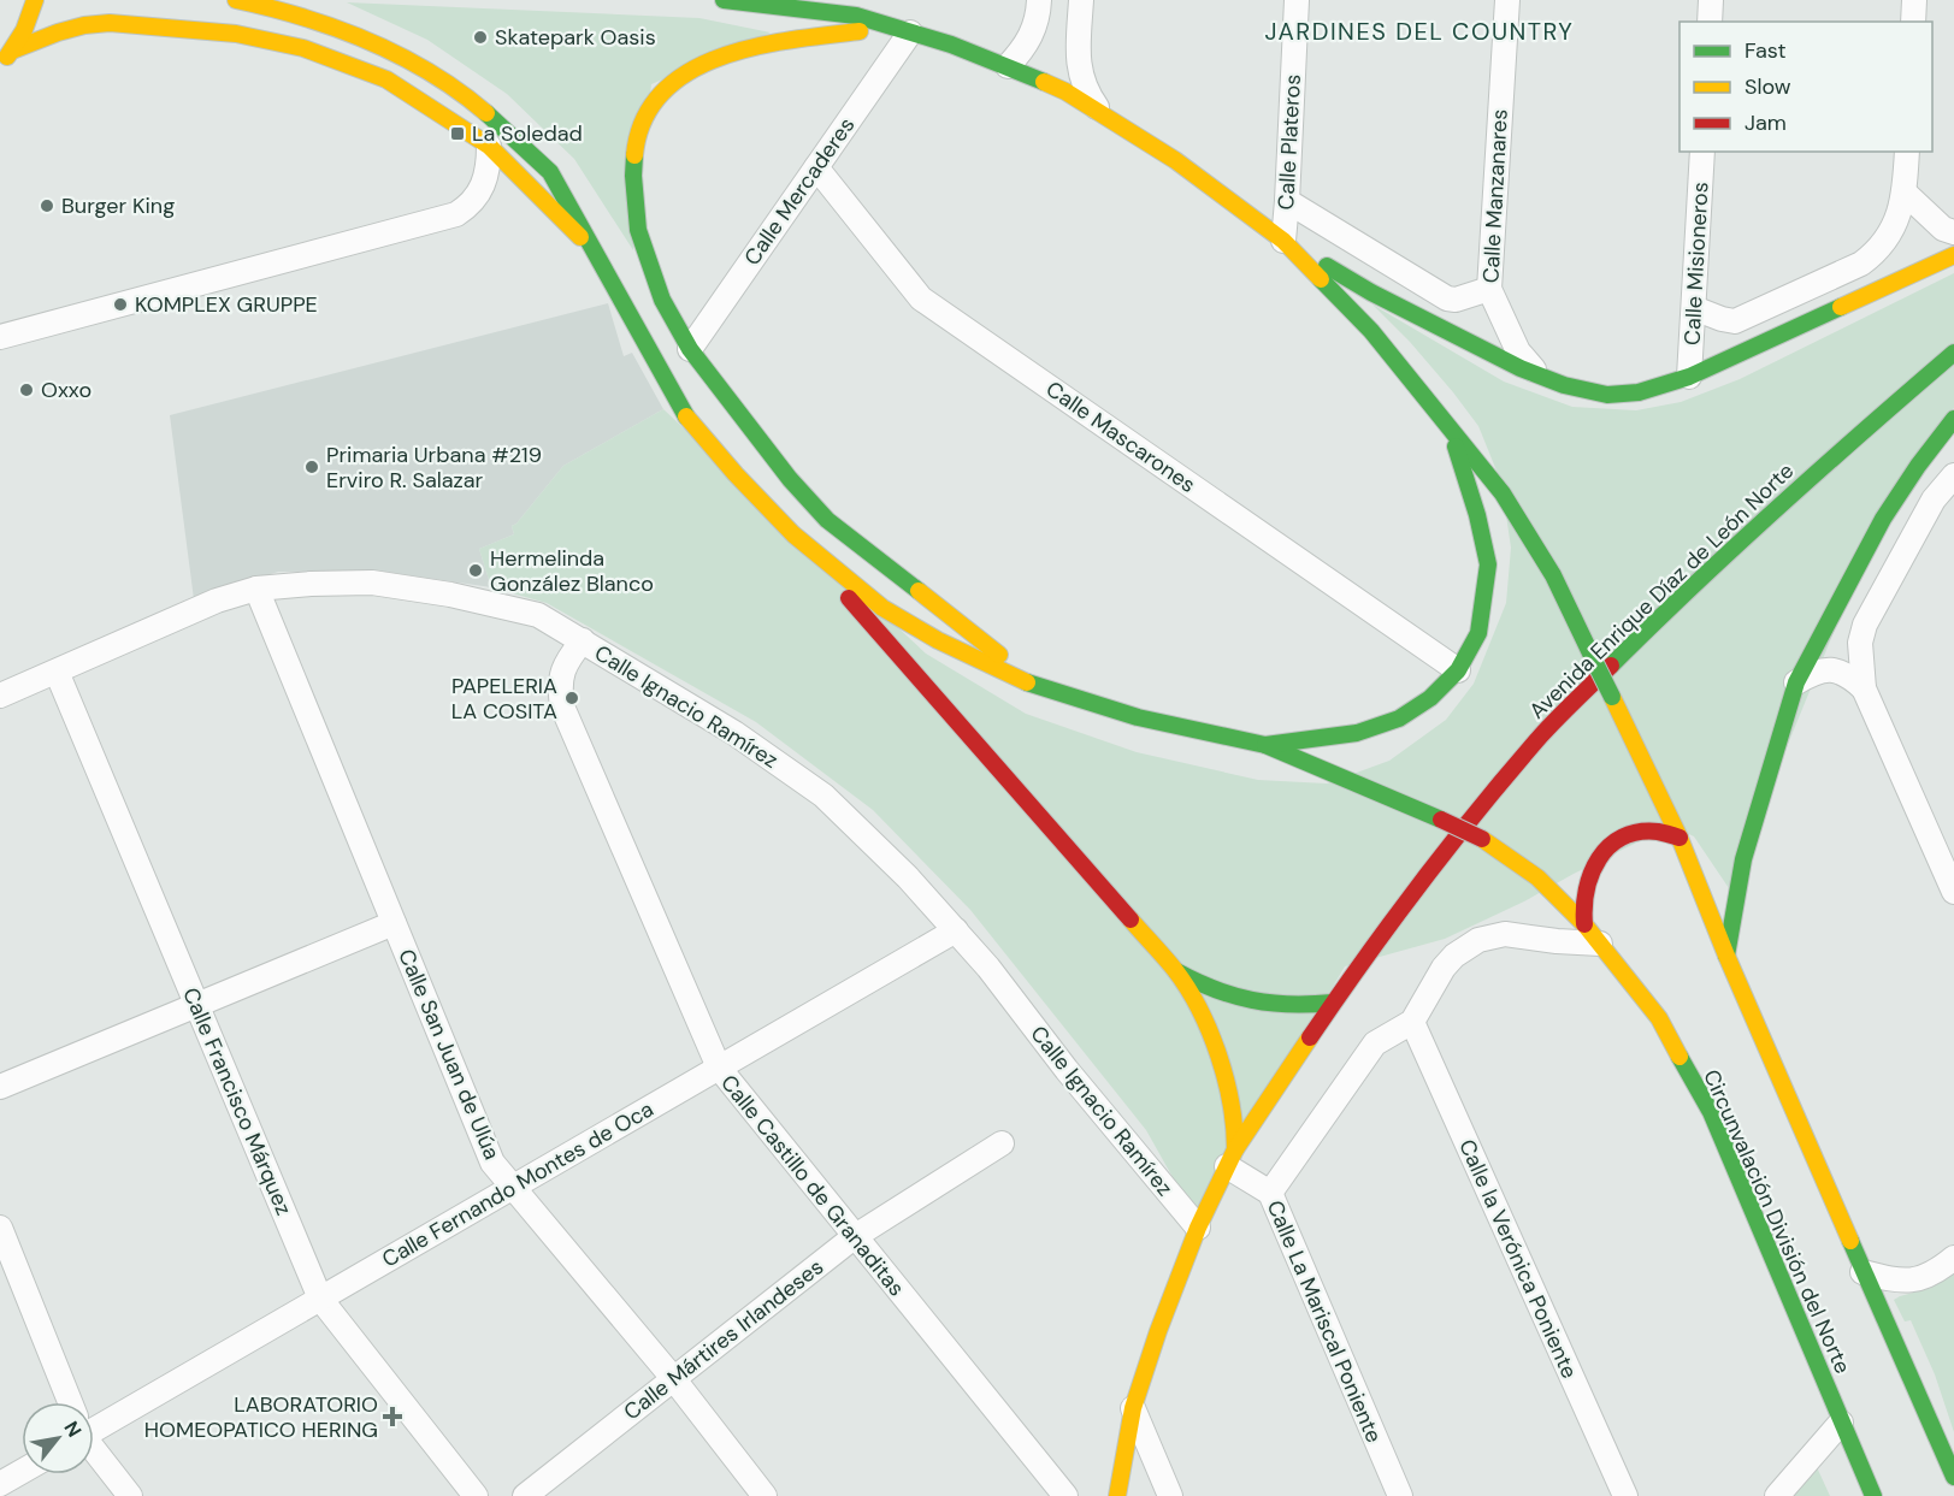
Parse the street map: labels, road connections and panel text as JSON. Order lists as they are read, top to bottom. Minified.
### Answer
{"streets":{"main road":["Avenida Enrique Díaz de León Norte","Circunvalación División del Norte"],"street":["Calle Plateros","Calle Mercaderes","Calle Manzanares","Calle Misioneros","Calle Mascarones","Calle Ignacio Ramírez","Calle San Juan de Ulúa","Calle Francisco Márquez","Calle Fernando Montes de Oca","Calle Castillo de Granaditas","Calle la Verónica Poniente","Calle La Mariscal Poniente","Calle Mártires Irlandeses"]},"crossings":[["Calle Mercaderes","Calle Mascarones"],["Avenida Enrique Díaz de León Norte","Calle Ignacio Ramírez"],["Avenida Enrique Díaz de León Norte","Calle La Mariscal Poniente"],["Calle Ignacio Ramírez","Calle San Juan de Ulúa"],["Calle Ignacio Ramírez","Calle Francisco Márquez"],["Calle Ignacio Ramírez","Calle Fernando Montes de Oca"],["Calle Ignacio Ramírez","Calle Castillo de Granaditas"],["Calle San Juan de Ulúa","Calle Fernando Montes de Oca"],["Calle San Juan de Ulúa","Calle Mártires Irlandeses"],["Calle Francisco Márquez","Calle Fernando Montes de Oca"],["Calle Fernando Montes de Oca","Calle Castillo de Granaditas"],["Calle Castillo de Granaditas","Calle Mártires Irlandeses"]],"districts":["JARDINES DEL COUNTRY"],"places":{"other":["Skatepark Oasis","Burger King","KOMPLEX GRUPPE","Oxxo","Primaria Urbana #219 Erviro R. Salazar","Hermelinda González Blanco","PAPELERIA LA COSITA"],"transit":["La Soledad"],"health":["LABORATORIO HOMEOPATICO HERING"]},"legend":["Fast","Slow","Jam"],"north":"top right"}
